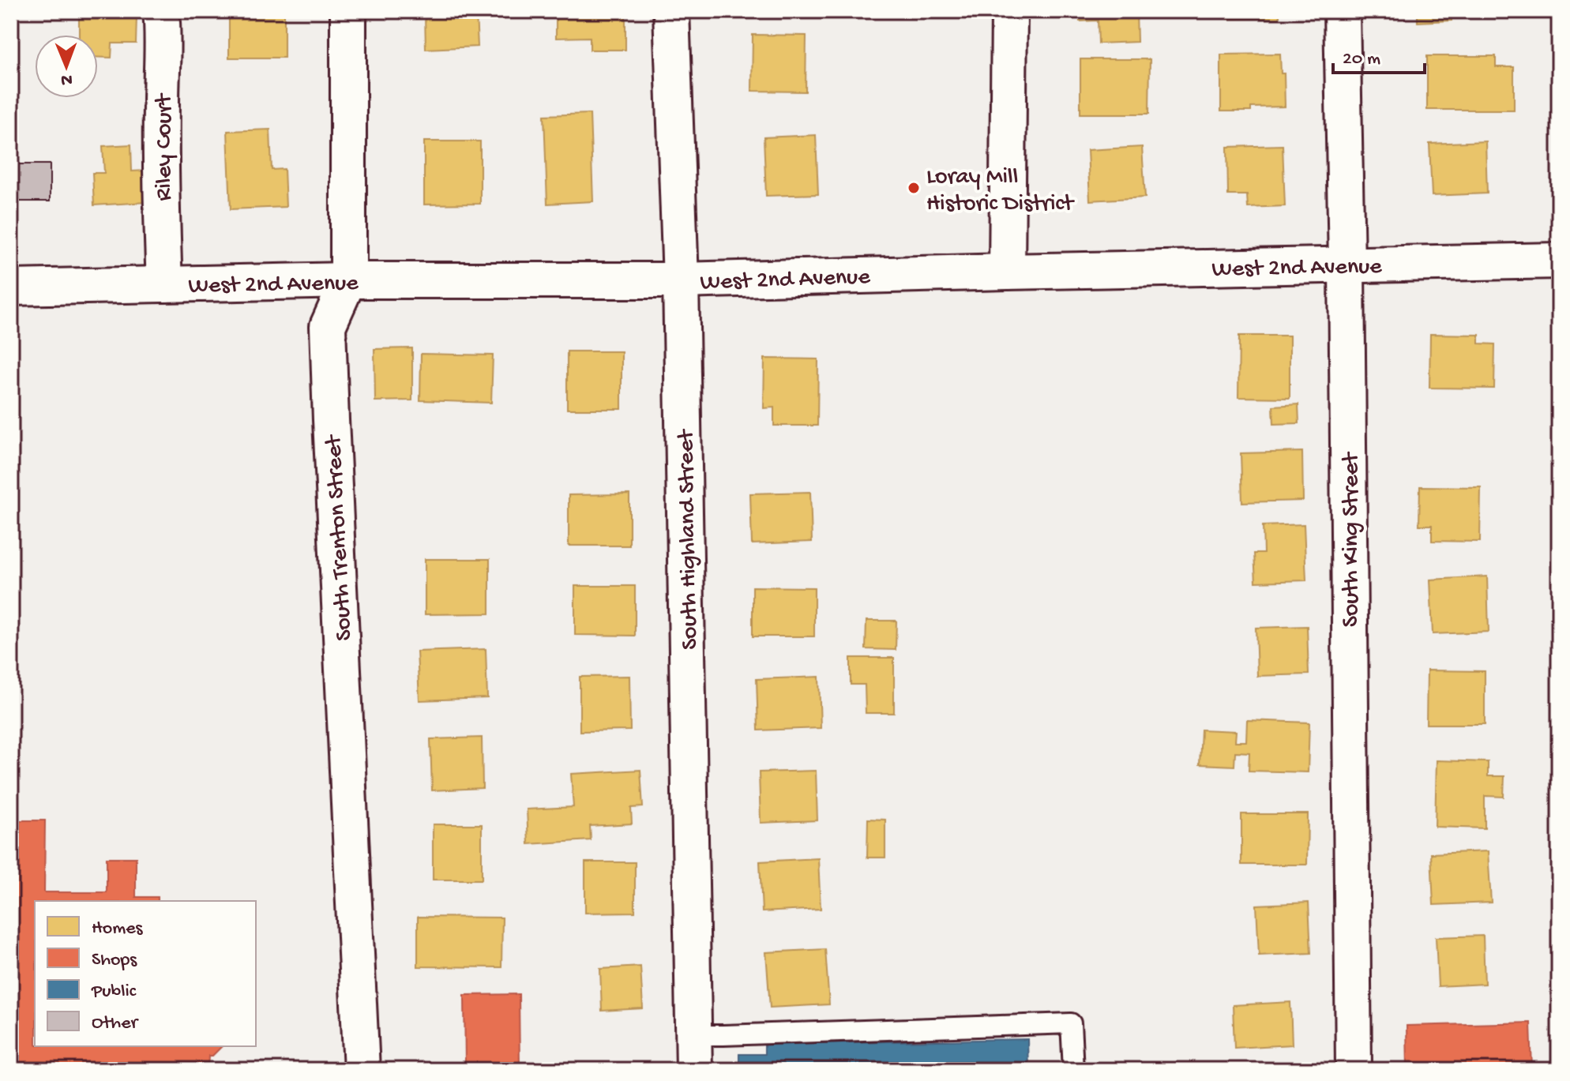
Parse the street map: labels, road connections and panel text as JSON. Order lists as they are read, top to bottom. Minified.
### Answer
{"streets":{"street":["Riley Court","West 2nd Avenue","South Trenton Street","South Highland Street","South King Street"]},"crossings":[["Riley Court","West 2nd Avenue"],["West 2nd Avenue","South Trenton Street"],["West 2nd Avenue","South Highland Street"],["West 2nd Avenue","South King Street"]],"places":["Loray Mill Historic District"],"legend":["Homes","Shops","Public","Other"],"scale_bar":"20 m","north":"bottom"}
